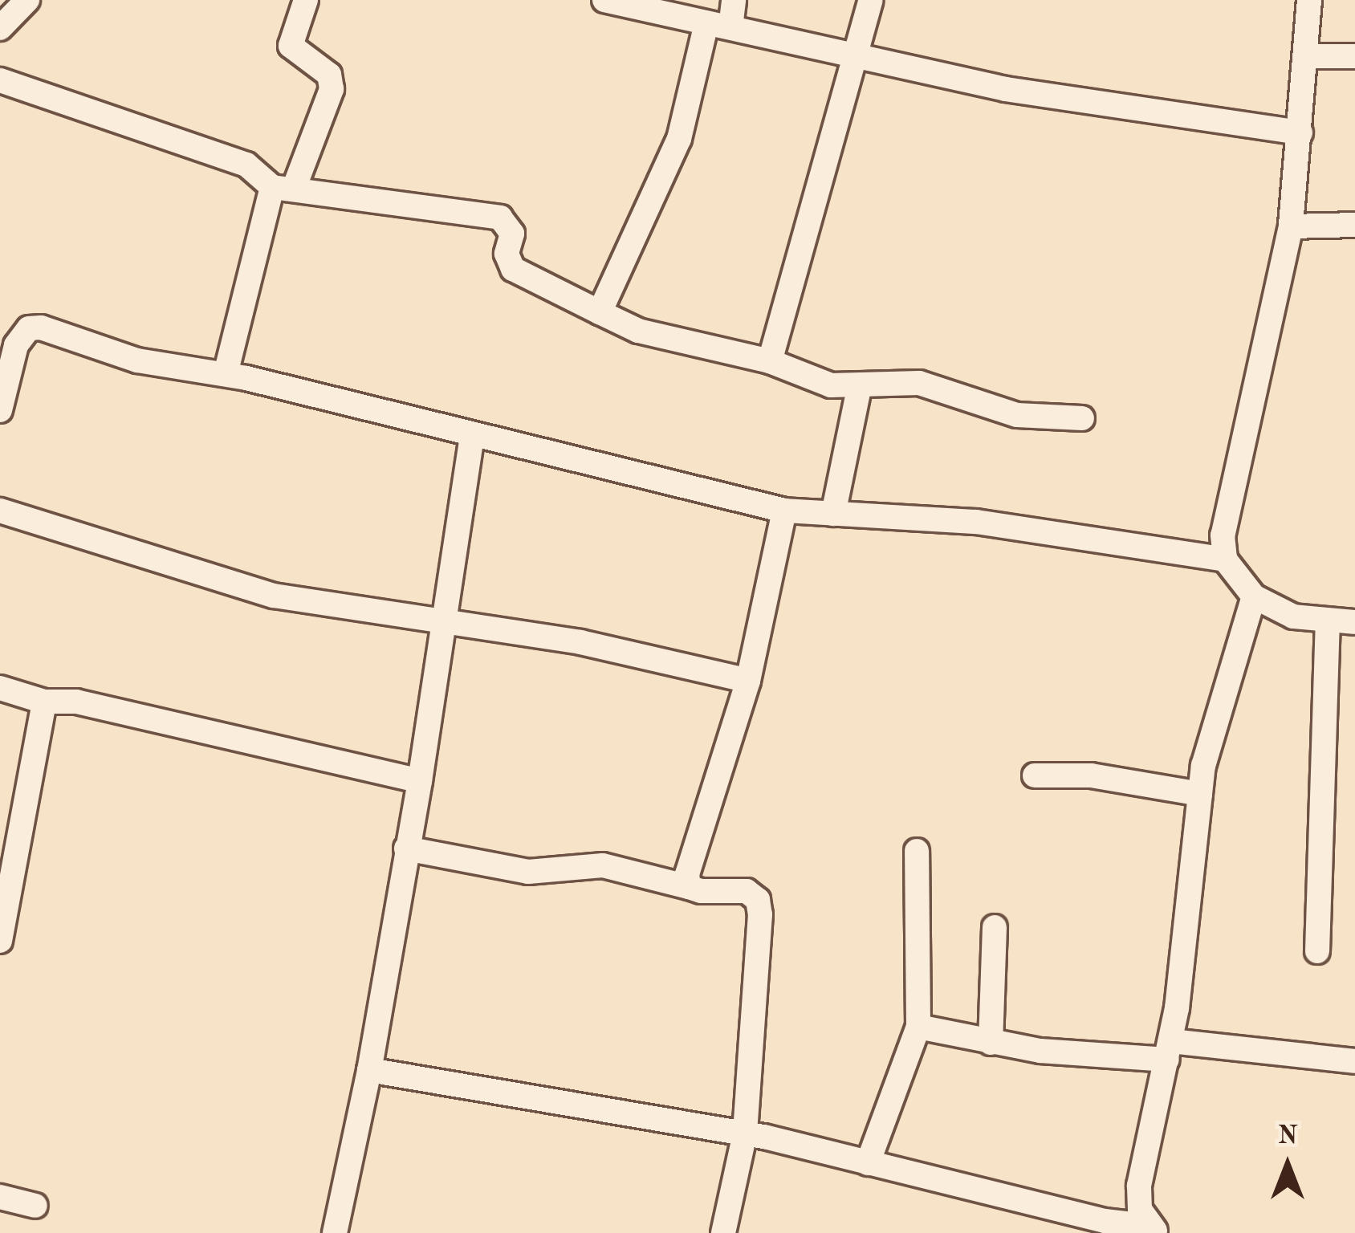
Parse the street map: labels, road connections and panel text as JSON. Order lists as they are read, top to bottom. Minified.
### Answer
{"north":"top"}
